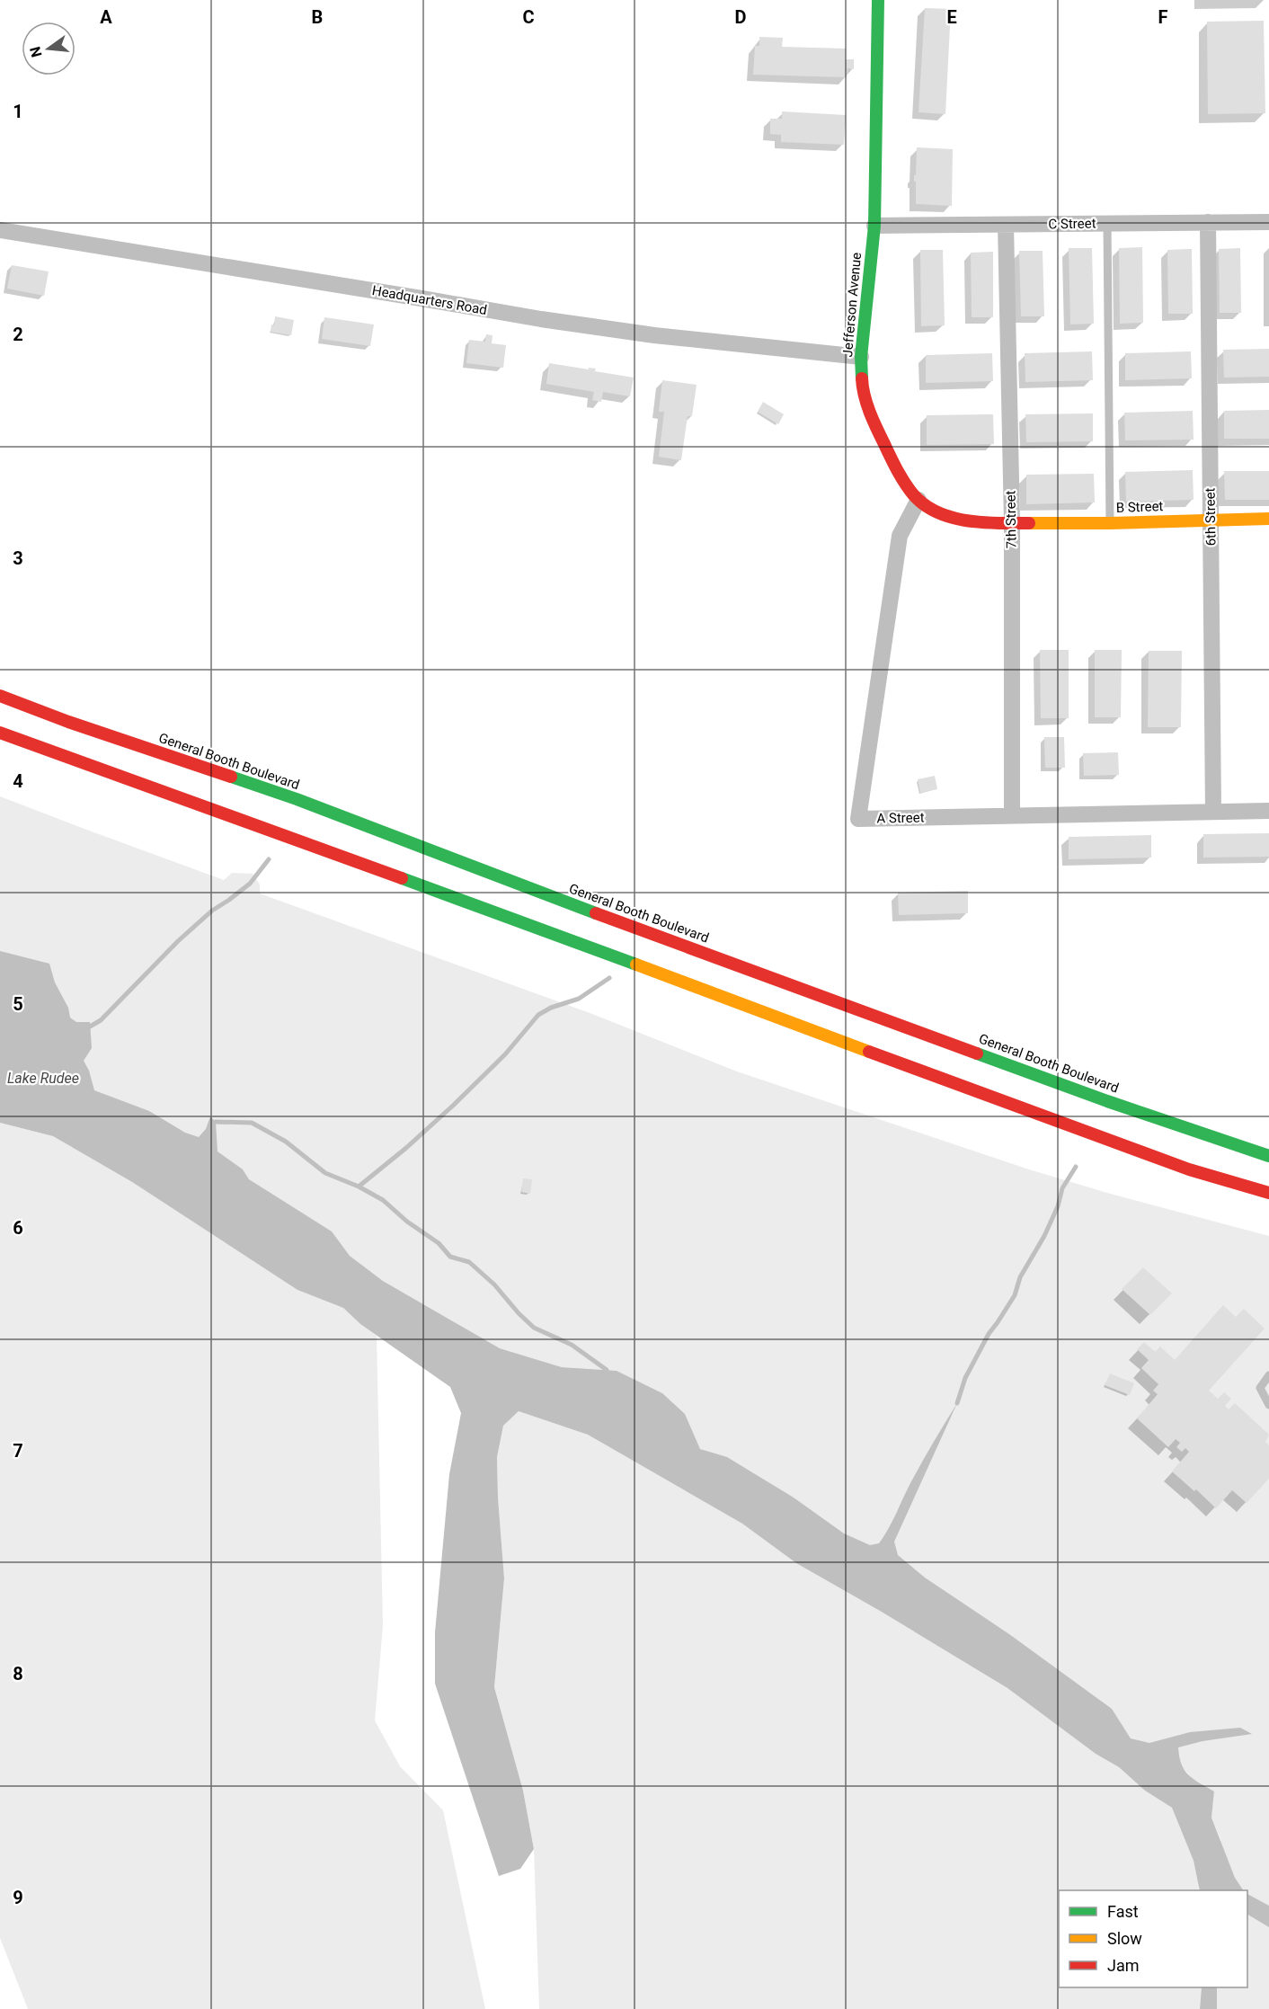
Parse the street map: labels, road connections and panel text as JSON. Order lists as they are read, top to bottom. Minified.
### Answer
{"streets":{"main road":["Jefferson Avenue","B Street","General Booth Boulevard"],"street":["C Street","Headquarters Road","6th Street","7th Street","A Street"]},"crossings":[["C Street","Jefferson Avenue"],["C Street","6th Street"],["C Street","7th Street"],["Headquarters Road","Jefferson Avenue"],["Jefferson Avenue","B Street"],["Jefferson Avenue","7th Street"],["Jefferson Avenue","A Street"],["B Street","6th Street"],["B Street","7th Street"],["6th Street","A Street"],["7th Street","A Street"]],"water":["Lake Rudee"],"legend":["Fast","Slow","Jam"],"north":"left","grid":{"columns":["A","B","C","D","E","F"],"rows":["1","2","3","4","5","6","7","8","9"]}}
